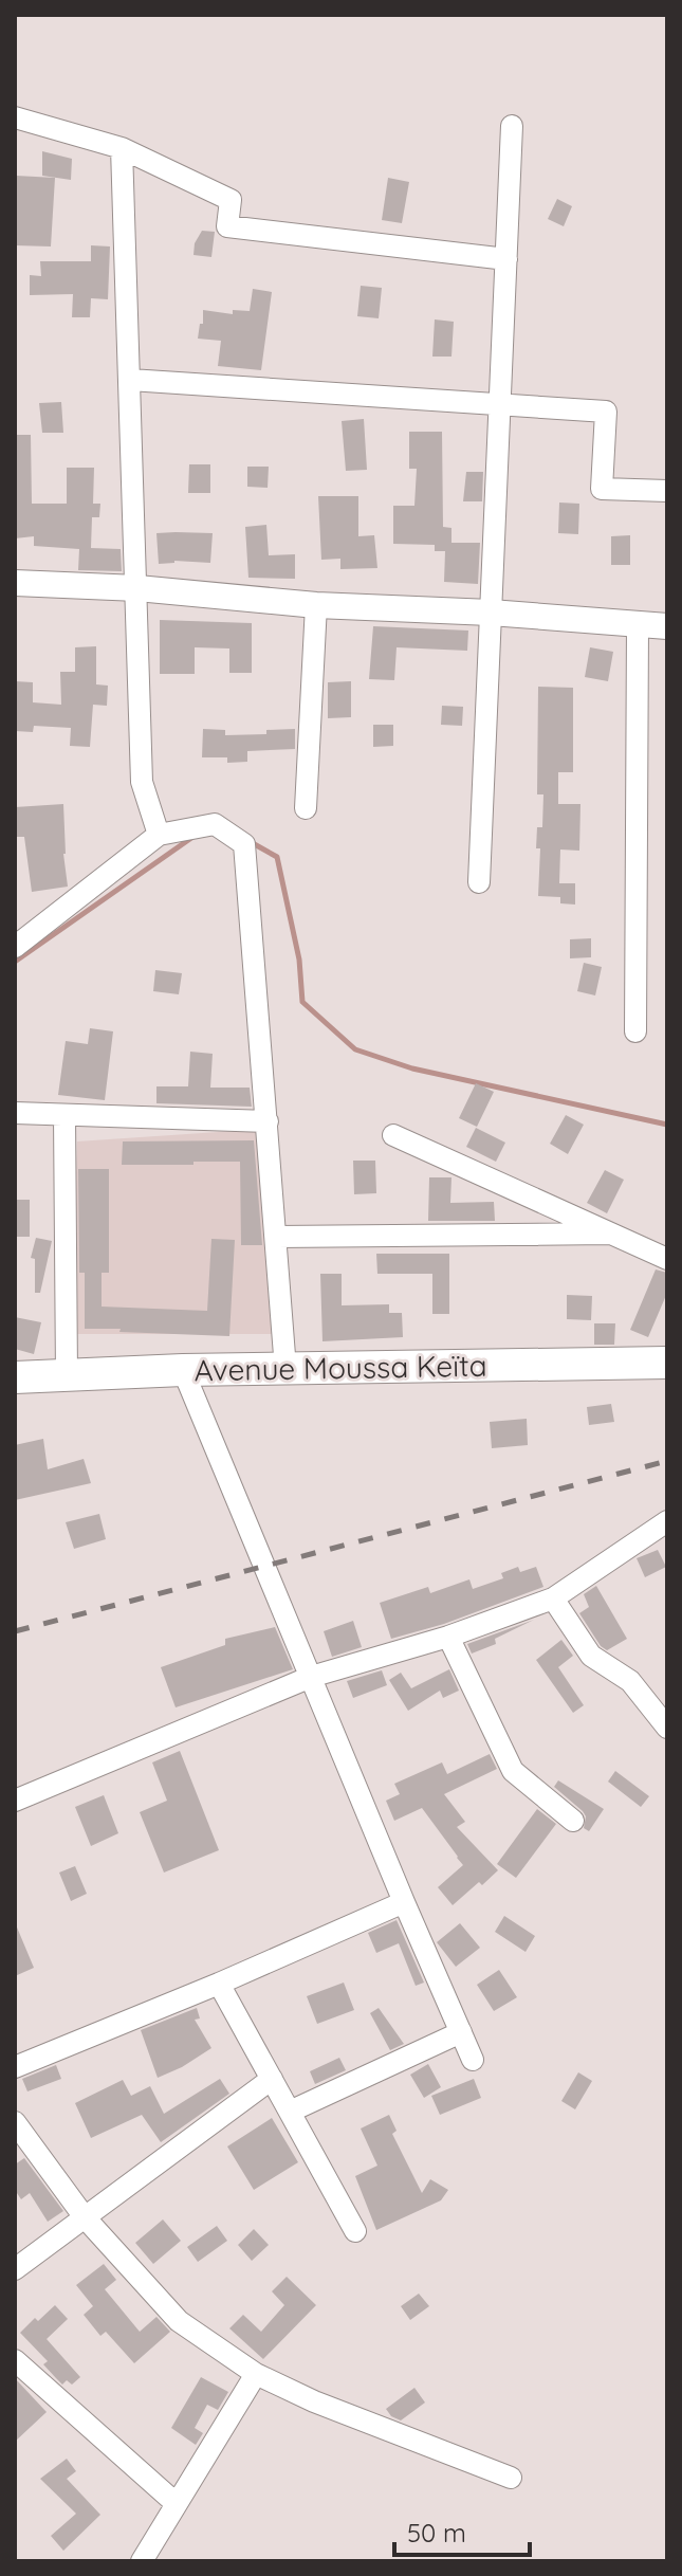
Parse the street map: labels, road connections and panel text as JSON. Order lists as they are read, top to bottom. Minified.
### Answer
{"streets":{"main road":["Avenue Moussa Keïta"]},"scale_bar":"50 m"}
